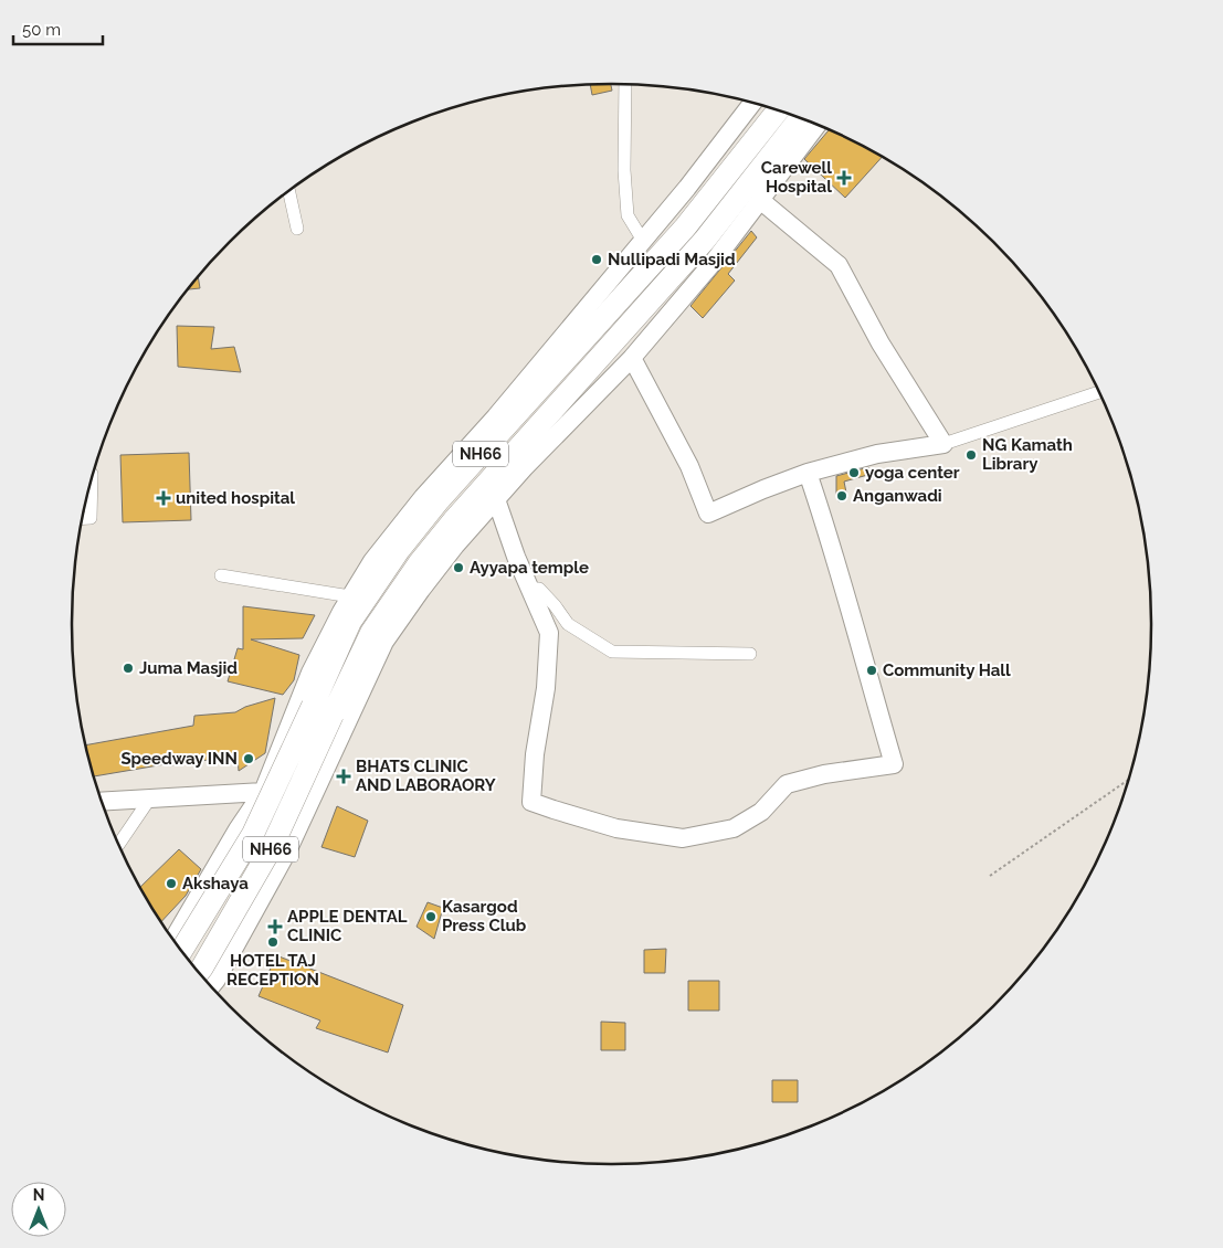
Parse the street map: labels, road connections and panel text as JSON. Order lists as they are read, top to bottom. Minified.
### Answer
{"streets":{"highway":["NH66"]},"places":{"health":["Carewell Hospital","united hospital","BHATS CLINIC AND LABORAORY","APPLE DENTAL CLINIC"],"other":["Nullipadi Masjid","NG Kamath Library","yoga center","Anganwadi","Ayyapa temple","Juma Masjid","Community Hall","Speedway INN","Akshaya","Kasargod Press Club","HOTEL TAJ RECEPTION"]},"scale_bar":"50 m","north":"top"}
